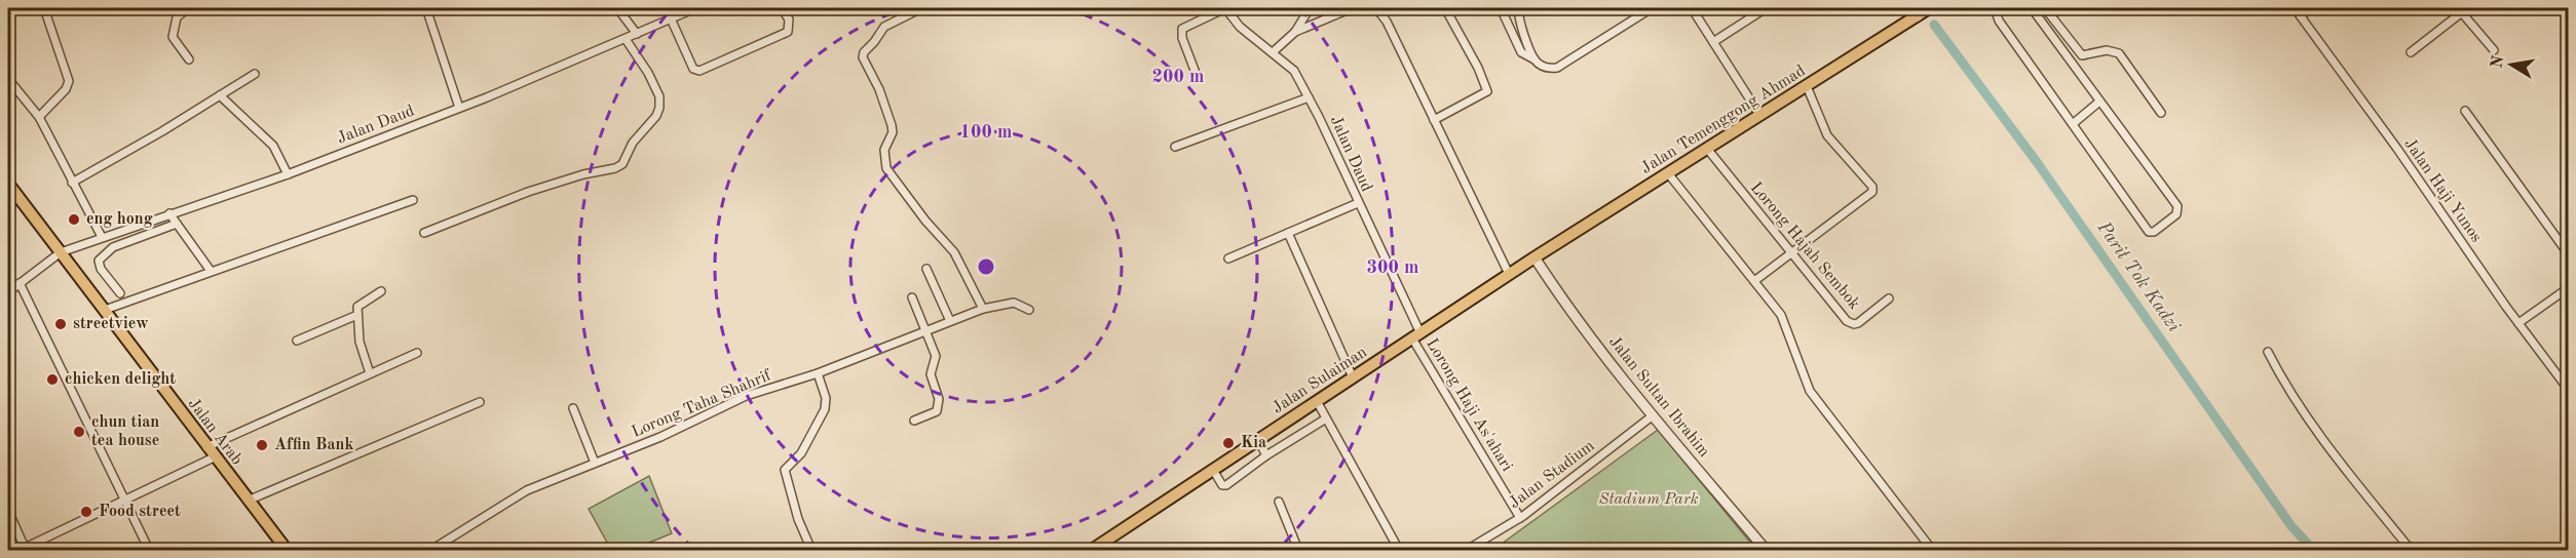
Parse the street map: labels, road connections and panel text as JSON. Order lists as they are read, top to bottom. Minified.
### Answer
{"streets":{"main road":["Jalan Temenggong Ahmad","Jalan Sulaiman","Jalan Arab"],"street":["Jalan Daud","Jalan Haji Yunos","Lorong Hajah Sembok","Jalan Sultan Ibrahim","Lorong Taha Shahrif","Lorong Haji As'ahari","Jalan Stadium"]},"crossings":[["Jalan Temenggong Ahmad","Lorong Hajah Sembok"],["Jalan Temenggong Ahmad","Jalan Sulaiman"],["Jalan Temenggong Ahmad","Jalan Sultan Ibrahim"],["Jalan Daud","Jalan Sulaiman"],["Jalan Daud","Lorong Haji As'ahari"],["Jalan Daud","Jalan Arab"],["Jalan Sulaiman","Jalan Sultan Ibrahim"],["Jalan Sulaiman","Lorong Haji As'ahari"],["Jalan Sultan Ibrahim","Jalan Stadium"],["Lorong Haji As'ahari","Jalan Stadium"]],"water":["Parit Tok Kadzi"],"parks":["Stadium Park"],"places":["eng hong","streetview","chicken delight","chun tian tea house","Kia","Affin Bank","Food street"],"north":"left","rings":["200 m","100 m","300 m"]}
